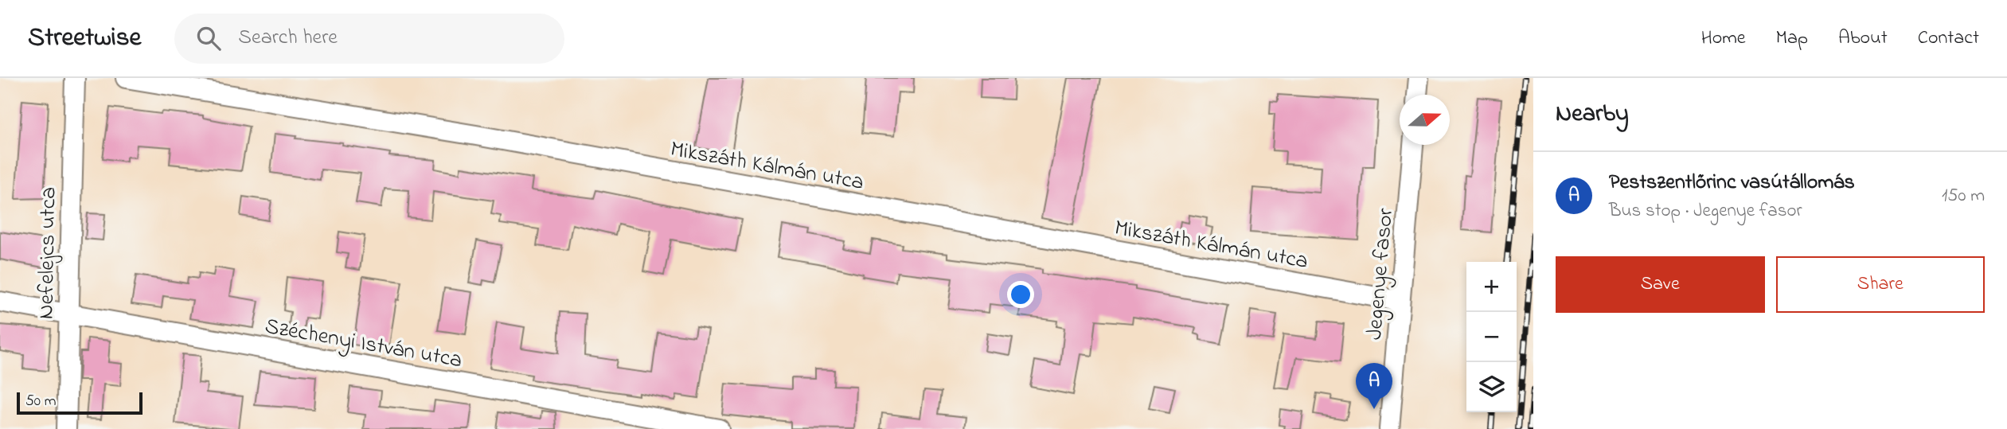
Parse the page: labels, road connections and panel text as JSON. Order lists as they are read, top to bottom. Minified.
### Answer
{"streets":{"street":["Mikszáth Kálmán utca","Nefelejcs utca","Jegenye fasor","Széchenyi István utca"]},"crossings":[["Mikszáth Kálmán utca","Jegenye fasor"],["Nefelejcs utca","Széchenyi István utca"]],"scale_bar":"50 m","north":"right","page":{"header":"Streetwise","search":"Search here","nav":["Home","Map","About","Contact"],"heading":"Nearby","list":[{"mark":"A","name":"Pestszentlőrinc vasútállomás","note":"Bus stop · Jegenye fasor","value":"150 m"}],"buttons":["Save","Share"],"map_buttons":["+","−"],"pins":"A","scale":"50 m"}}
